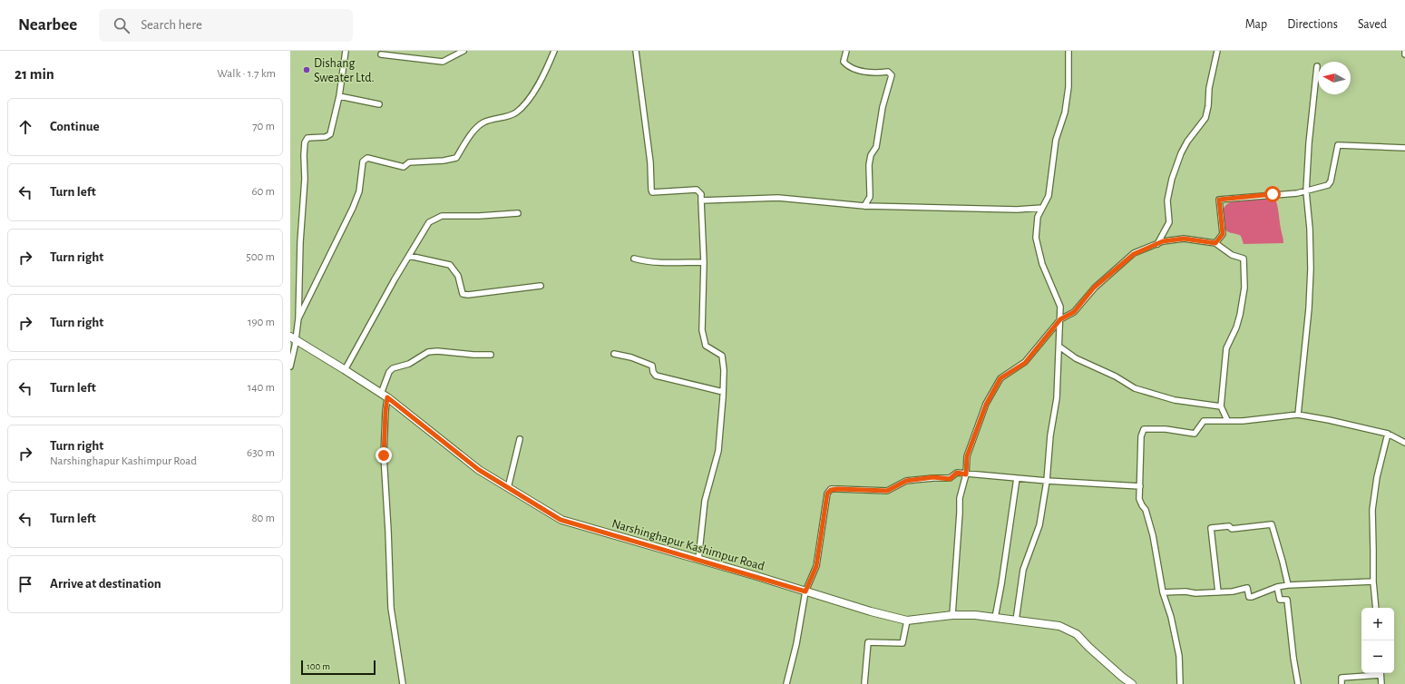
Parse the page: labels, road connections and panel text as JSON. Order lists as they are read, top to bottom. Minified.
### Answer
{"streets":{"street":["Narshinghapur Kashimpur Road"]},"places":["Dishang Sweater Ltd."],"scale_bar":"100 m","north":"left","page":{"header":"Nearbee","search":"Search here","nav":["Map","Directions","Saved"],"heading":["21 min","Walk · 1.7 km"],"list":[["Continue","70 m"],["Turn left","60 m"],["Turn right","500 m"],["Turn right","190 m"],["Turn left","140 m"],["Turn right","Narshinghapur Kashimpur Road","630 m"],["Turn left","80 m"],"Arrive at destination"],"map_buttons":["+","−"],"scale":"100 m"}}
